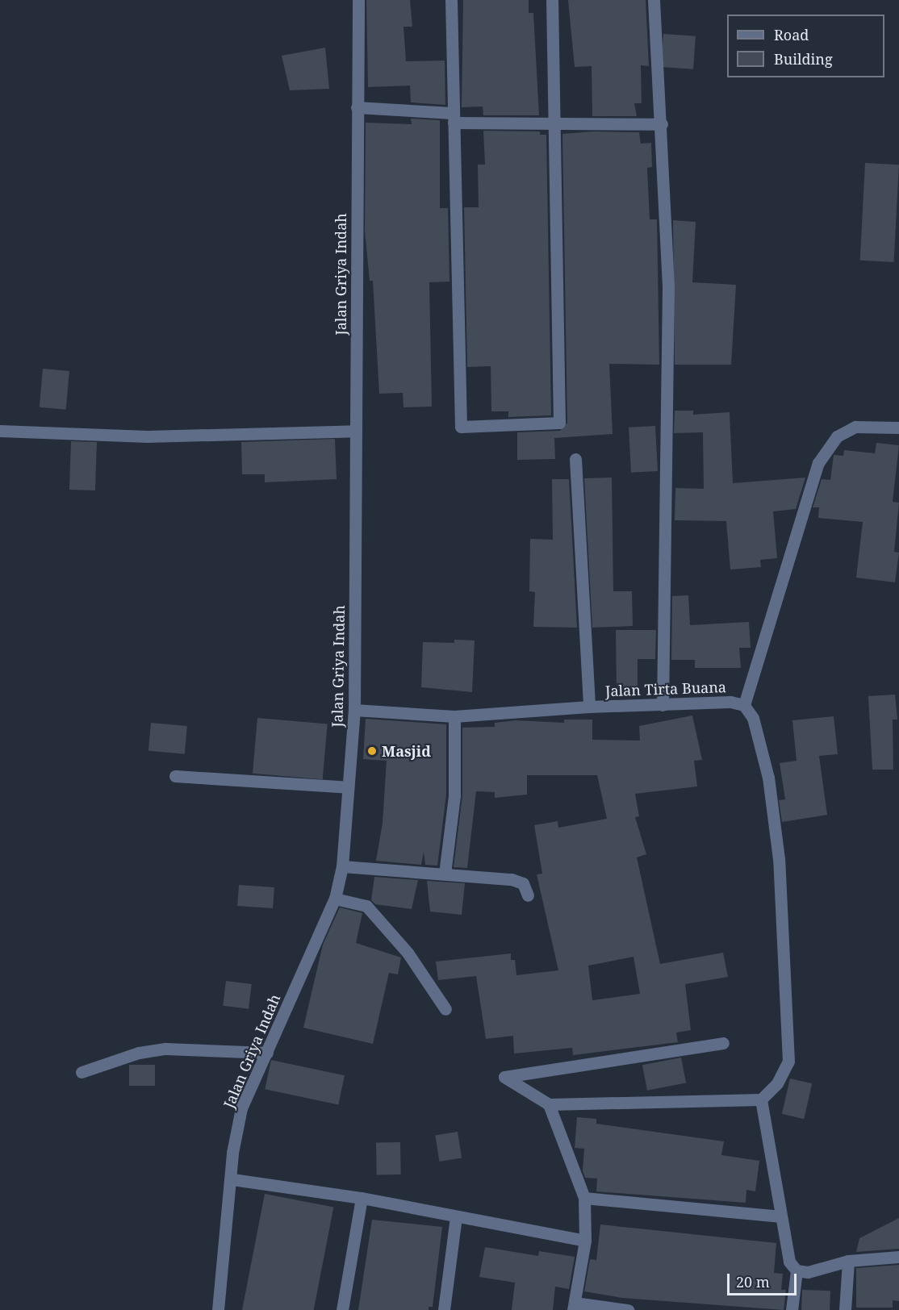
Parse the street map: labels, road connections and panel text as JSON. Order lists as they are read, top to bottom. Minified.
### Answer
{"streets":{"street":["Jalan Griya Indah","Jalan Tirta Buana"]},"crossings":[["Jalan Griya Indah","Jalan Tirta Buana"]],"places":["Masjid"],"legend":["Road","Building"],"scale_bar":"20 m"}
